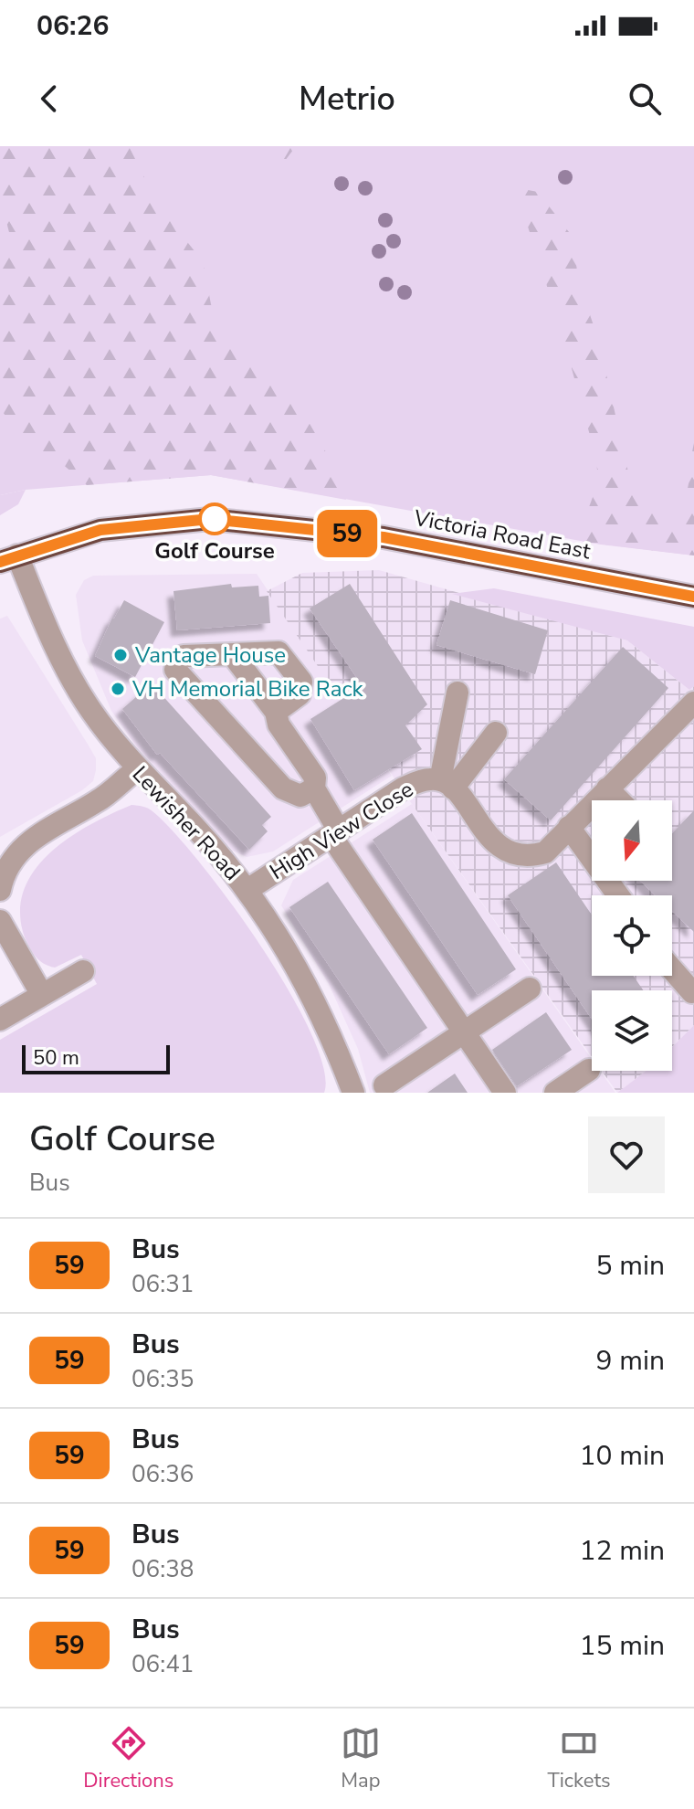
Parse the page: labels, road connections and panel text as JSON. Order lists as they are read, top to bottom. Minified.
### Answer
{"streets":{"highway":["Victoria Road East"],"street":["Lewisher Road","High View Close"]},"crossings":[["Victoria Road East","Lewisher Road"],["Lewisher Road","High View Close"]],"places":["Golf Course","Vantage House","VH Memorial Bike Rack"],"lines":["bus line 59"],"scale_bar":"50 m","north":"bottom","page":{"status":"06:26","header":"Metrio","on_map":"59","scale":"50 m","heading":["Golf Course","Bus"],"list":[{"mark":"59","name":"Bus","note":"06:31","value":"5 min"},{"mark":"59","name":"Bus","note":"06:35","value":"9 min"},{"mark":"59","name":"Bus","note":"06:36","value":"10 min"},{"mark":"59","name":"Bus","note":"06:38","value":"12 min"},{"mark":"59","name":"Bus","note":"06:41","value":"15 min"}],"tabs":["Directions","Map","Tickets"]}}
